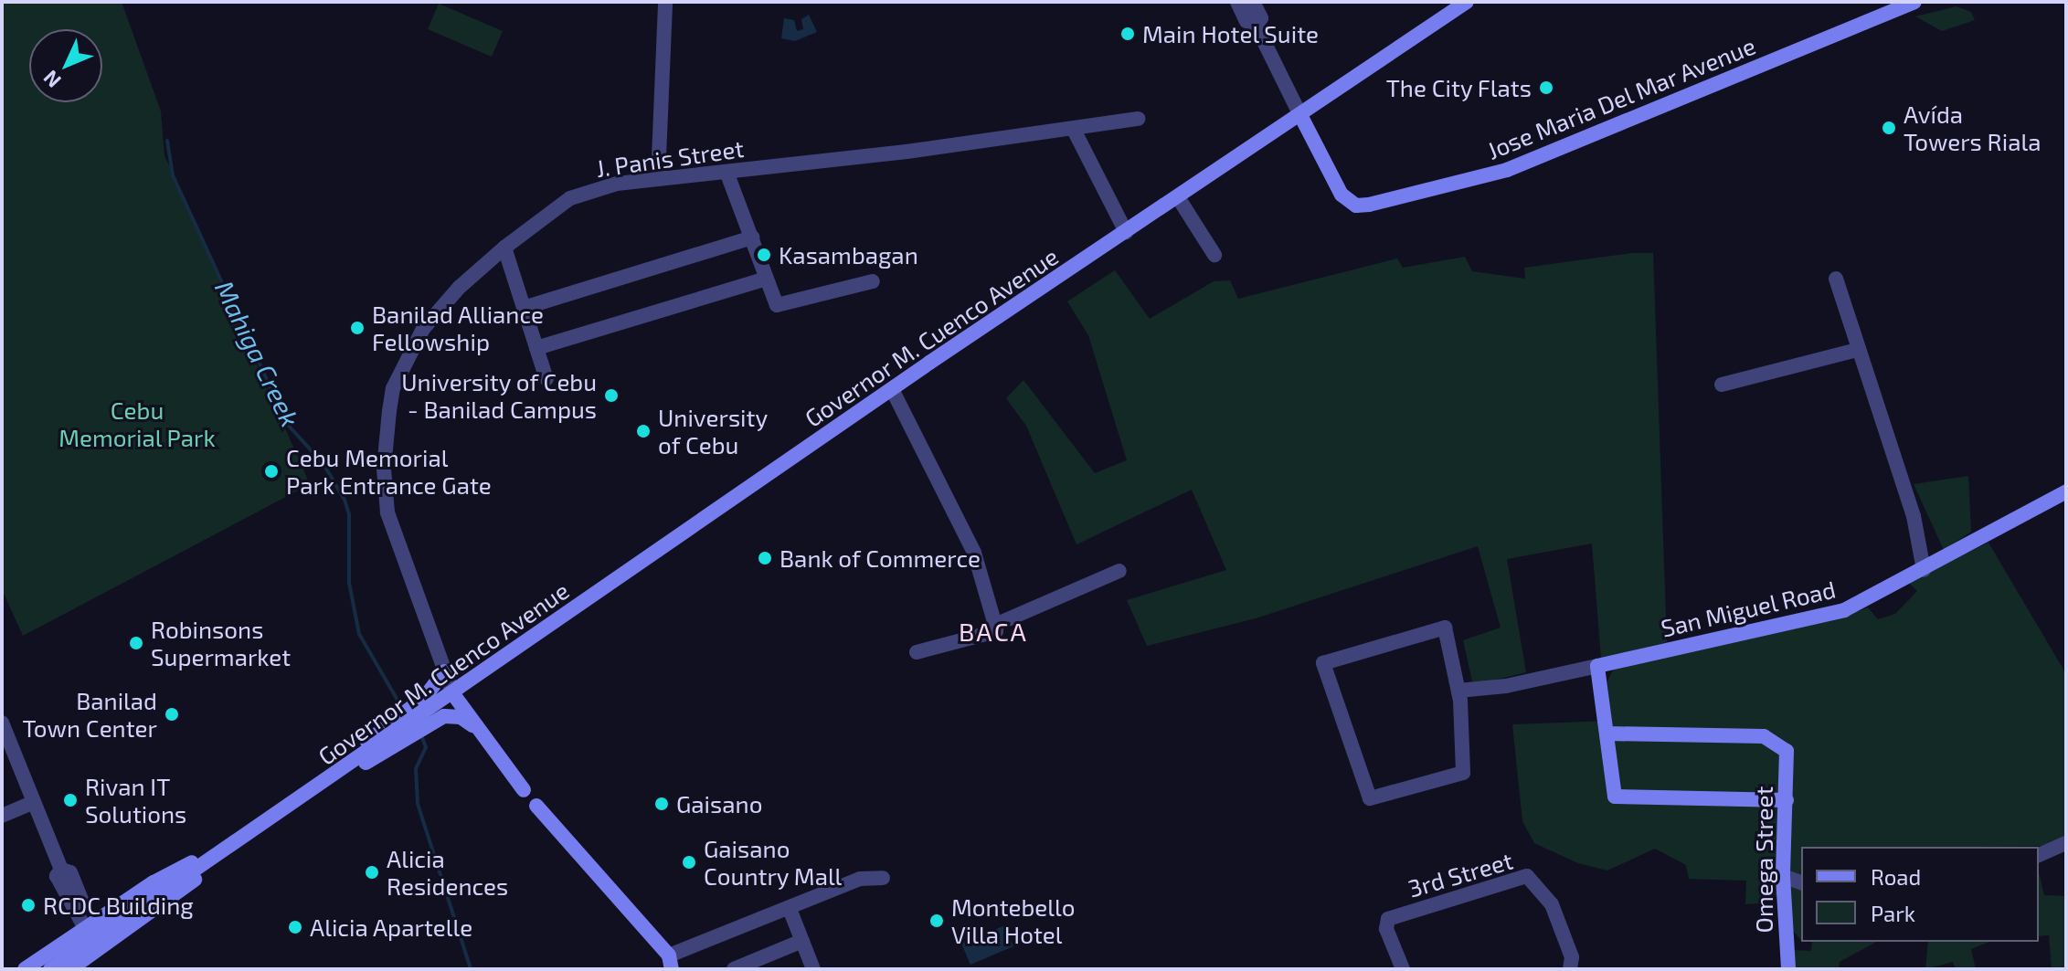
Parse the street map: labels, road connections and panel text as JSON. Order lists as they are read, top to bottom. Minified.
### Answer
{"streets":{"main road":["Jose Maria Del Mar Avenue","Governor M. Cuenco Avenue","San Miguel Road","Omega Street"],"street":["J. Panis Street","3rd Street"]},"crossings":[["Jose Maria Del Mar Avenue","Governor M. Cuenco Avenue"],["J. Panis Street","Governor M. Cuenco Avenue"]],"districts":["BACA"],"water":["Mahiga Creek"],"parks":["Cebu Memorial Park"],"places":["Main Hotel Suite","The City Flats","Avída Towers Riala","Kasambagan","Banilad Alliance Fellowship","University of Cebu - Banilad Campus","University of Cebu","Cebu Memorial Park Entrance Gate","Bank of Commerce","Robinsons Supermarket","Banilad Town Center","Rivan IT Solutions","Gaisano","Gaisano Country Mall","Alicia Residences","RCDC Building","Montebello Villa Hotel","Alicia Apartelle"],"legend":["Road","Park"],"north":"bottom left"}
